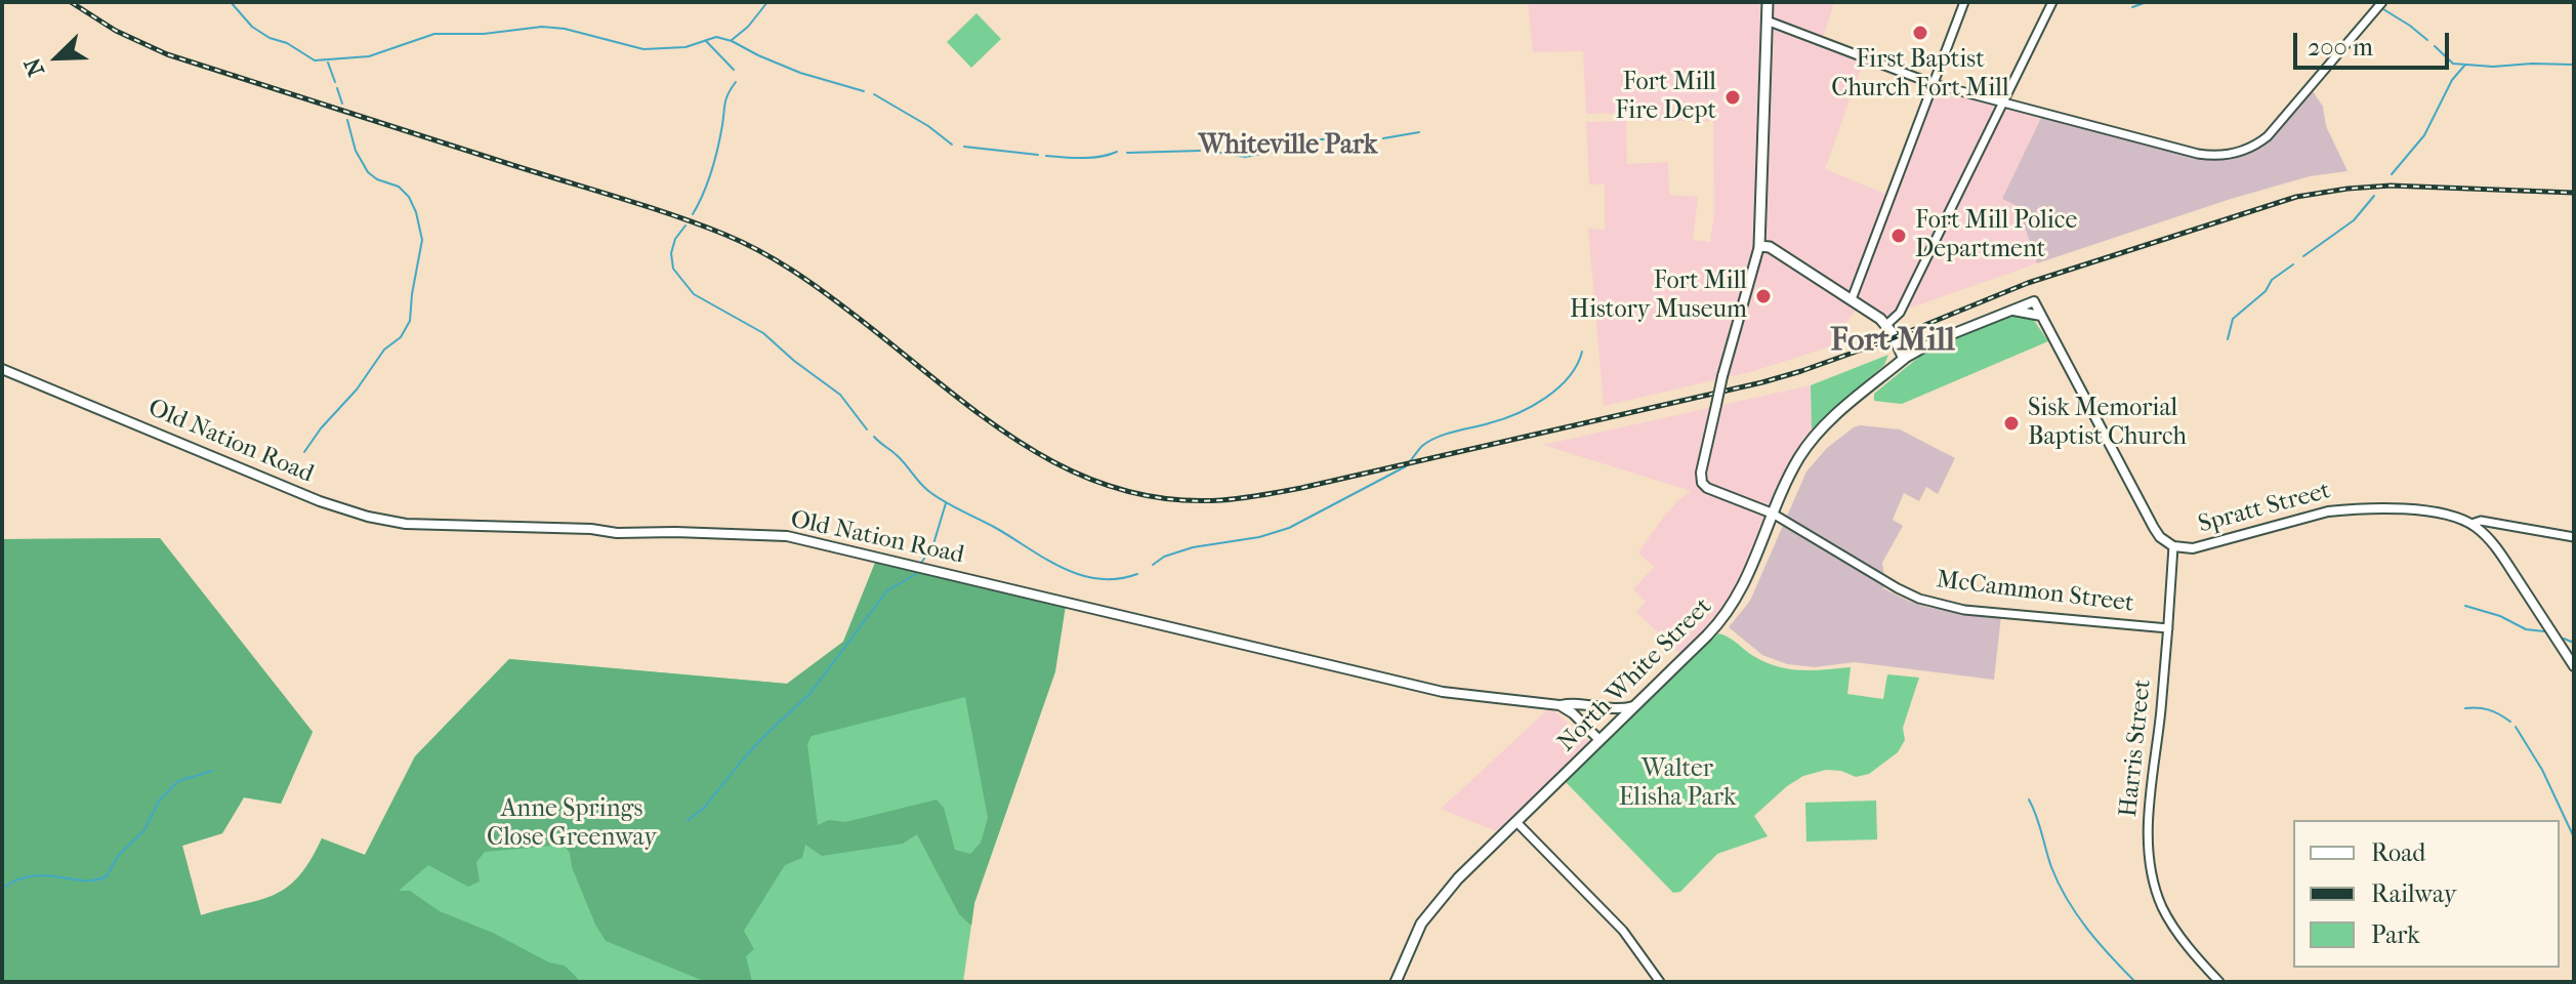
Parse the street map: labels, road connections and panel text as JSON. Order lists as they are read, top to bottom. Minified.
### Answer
{"streets":{"main road":["Old Nation Road","Spratt Street","North White Street"],"street":["McCammon Street","Harris Street"]},"crossings":[["Old Nation Road","North White Street"],["Spratt Street","Harris Street"],["McCammon Street","North White Street"],["McCammon Street","Harris Street"]],"districts":["Whiteville Park","Fort Mill"],"parks":["Walter Elisha Park","Anne Springs Close Greenway"],"places":["First Baptist Church Fort Mill","Fort Mill Fire Dept","Fort Mill Police Department","Fort Mill History Museum","Sisk Memorial Baptist Church"],"legend":["Road","Railway","Park"],"scale_bar":"200 m","north":"bottom left"}
